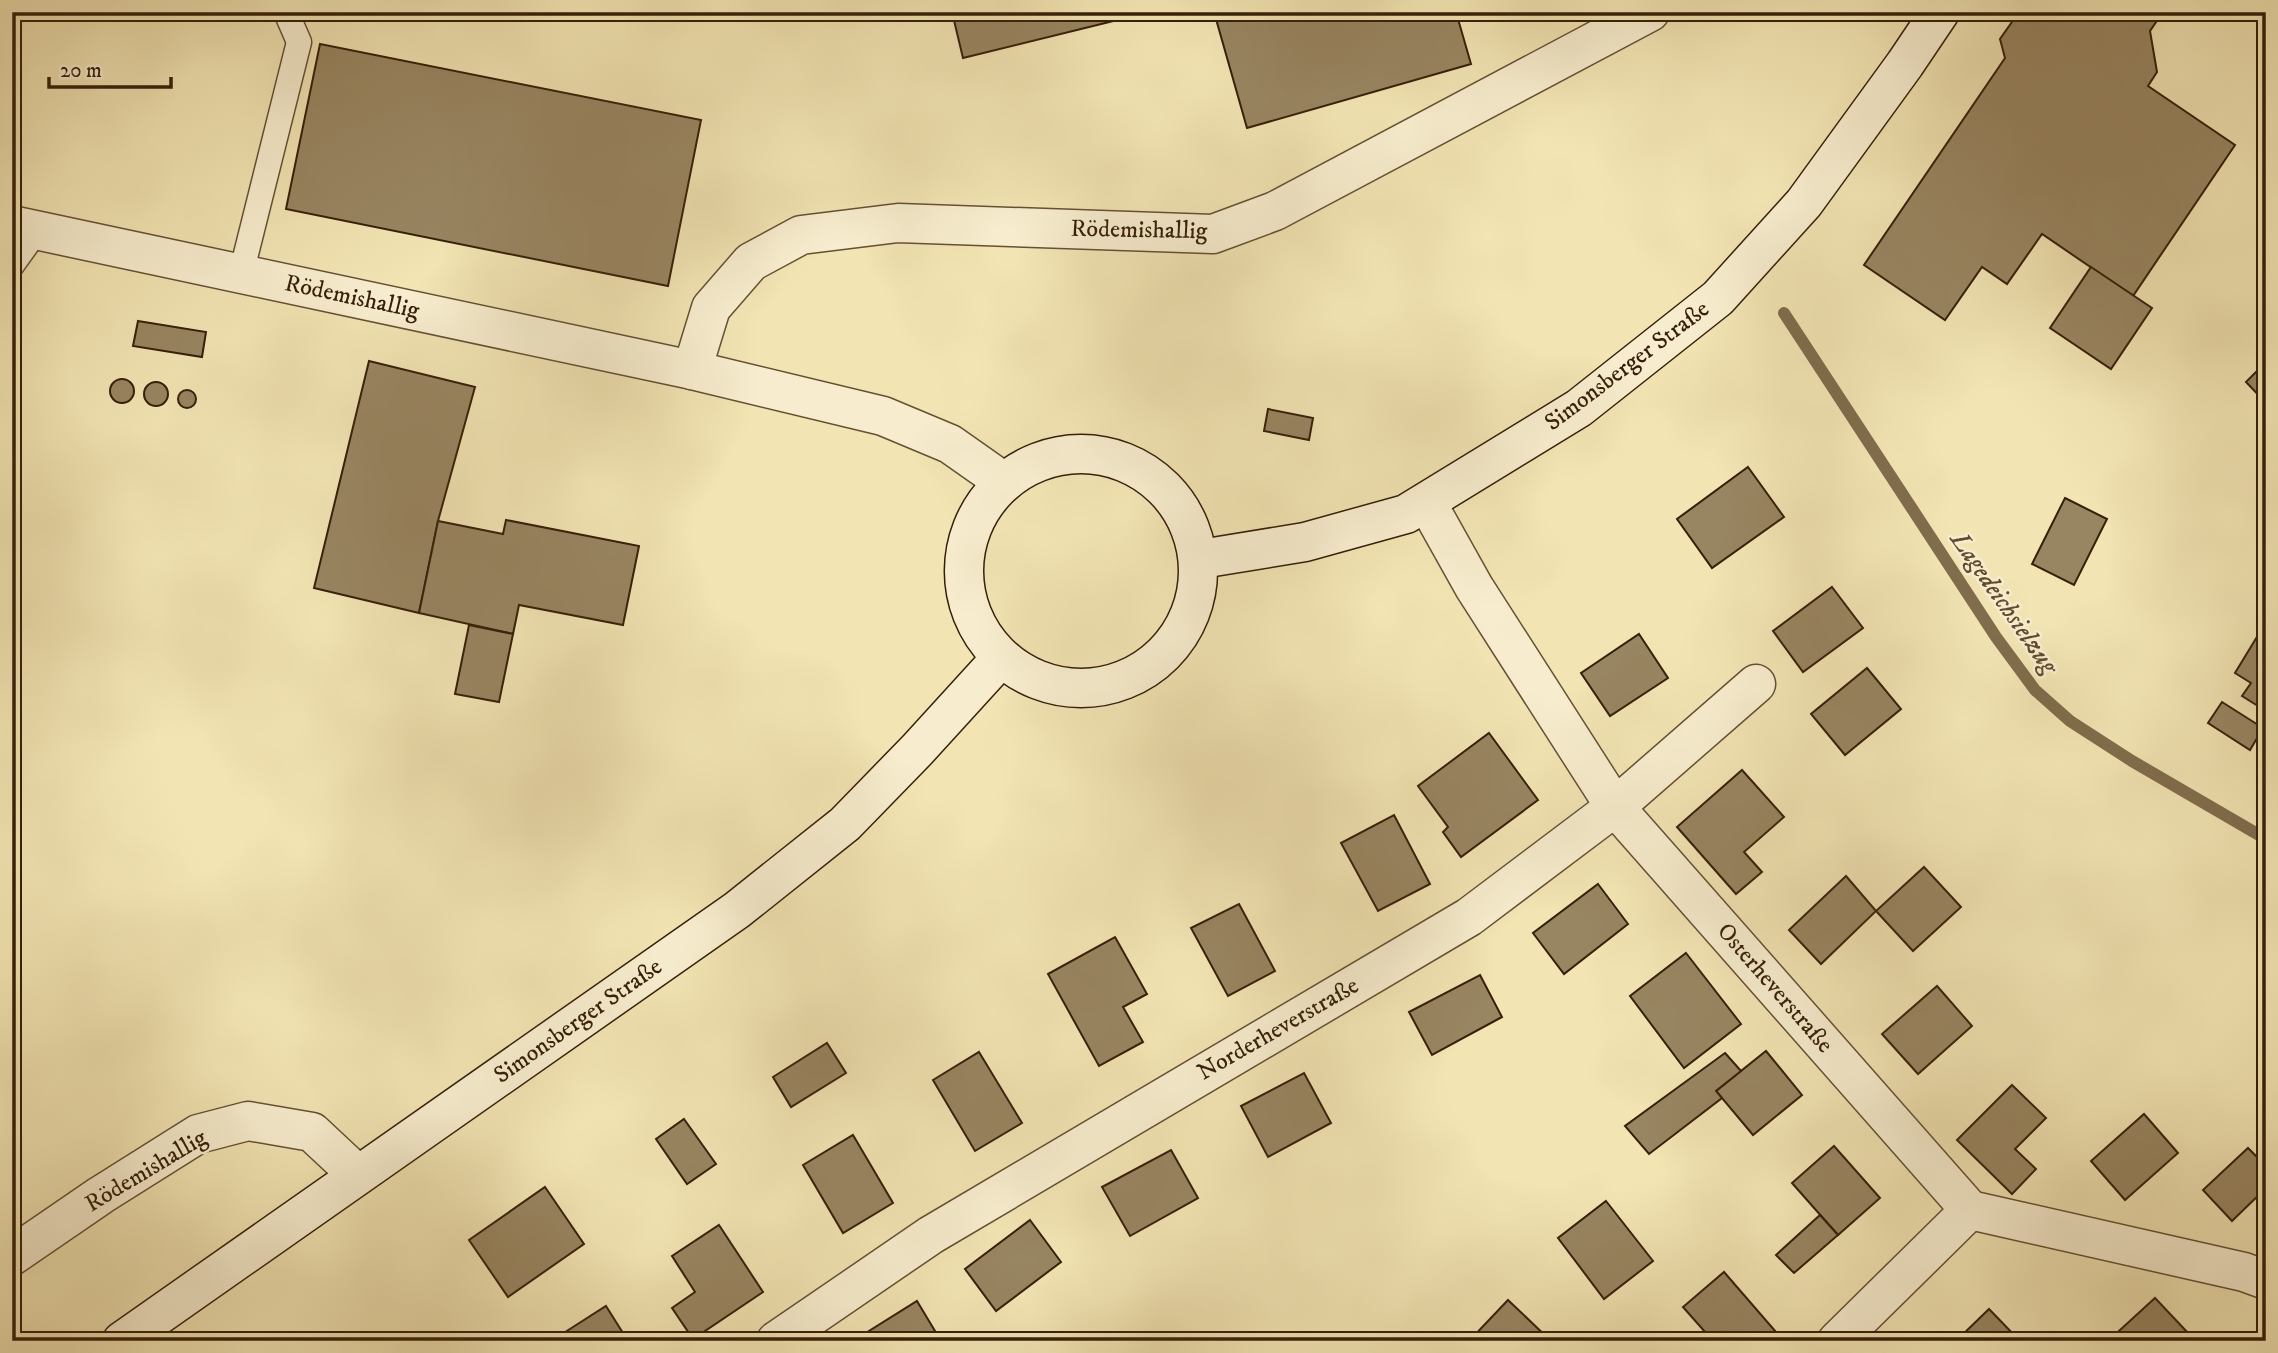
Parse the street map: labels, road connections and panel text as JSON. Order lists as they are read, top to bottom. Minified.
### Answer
{"streets":{"street":["Rödemishallig","Simonsberger Straße","Osterheverstraße","Norderheverstraße"]},"crossings":[["Rödemishallig","Simonsberger Straße"],["Simonsberger Straße","Osterheverstraße"],["Osterheverstraße","Norderheverstraße"]],"water":["Lagedeichsielzug"],"scale_bar":"20 m"}
